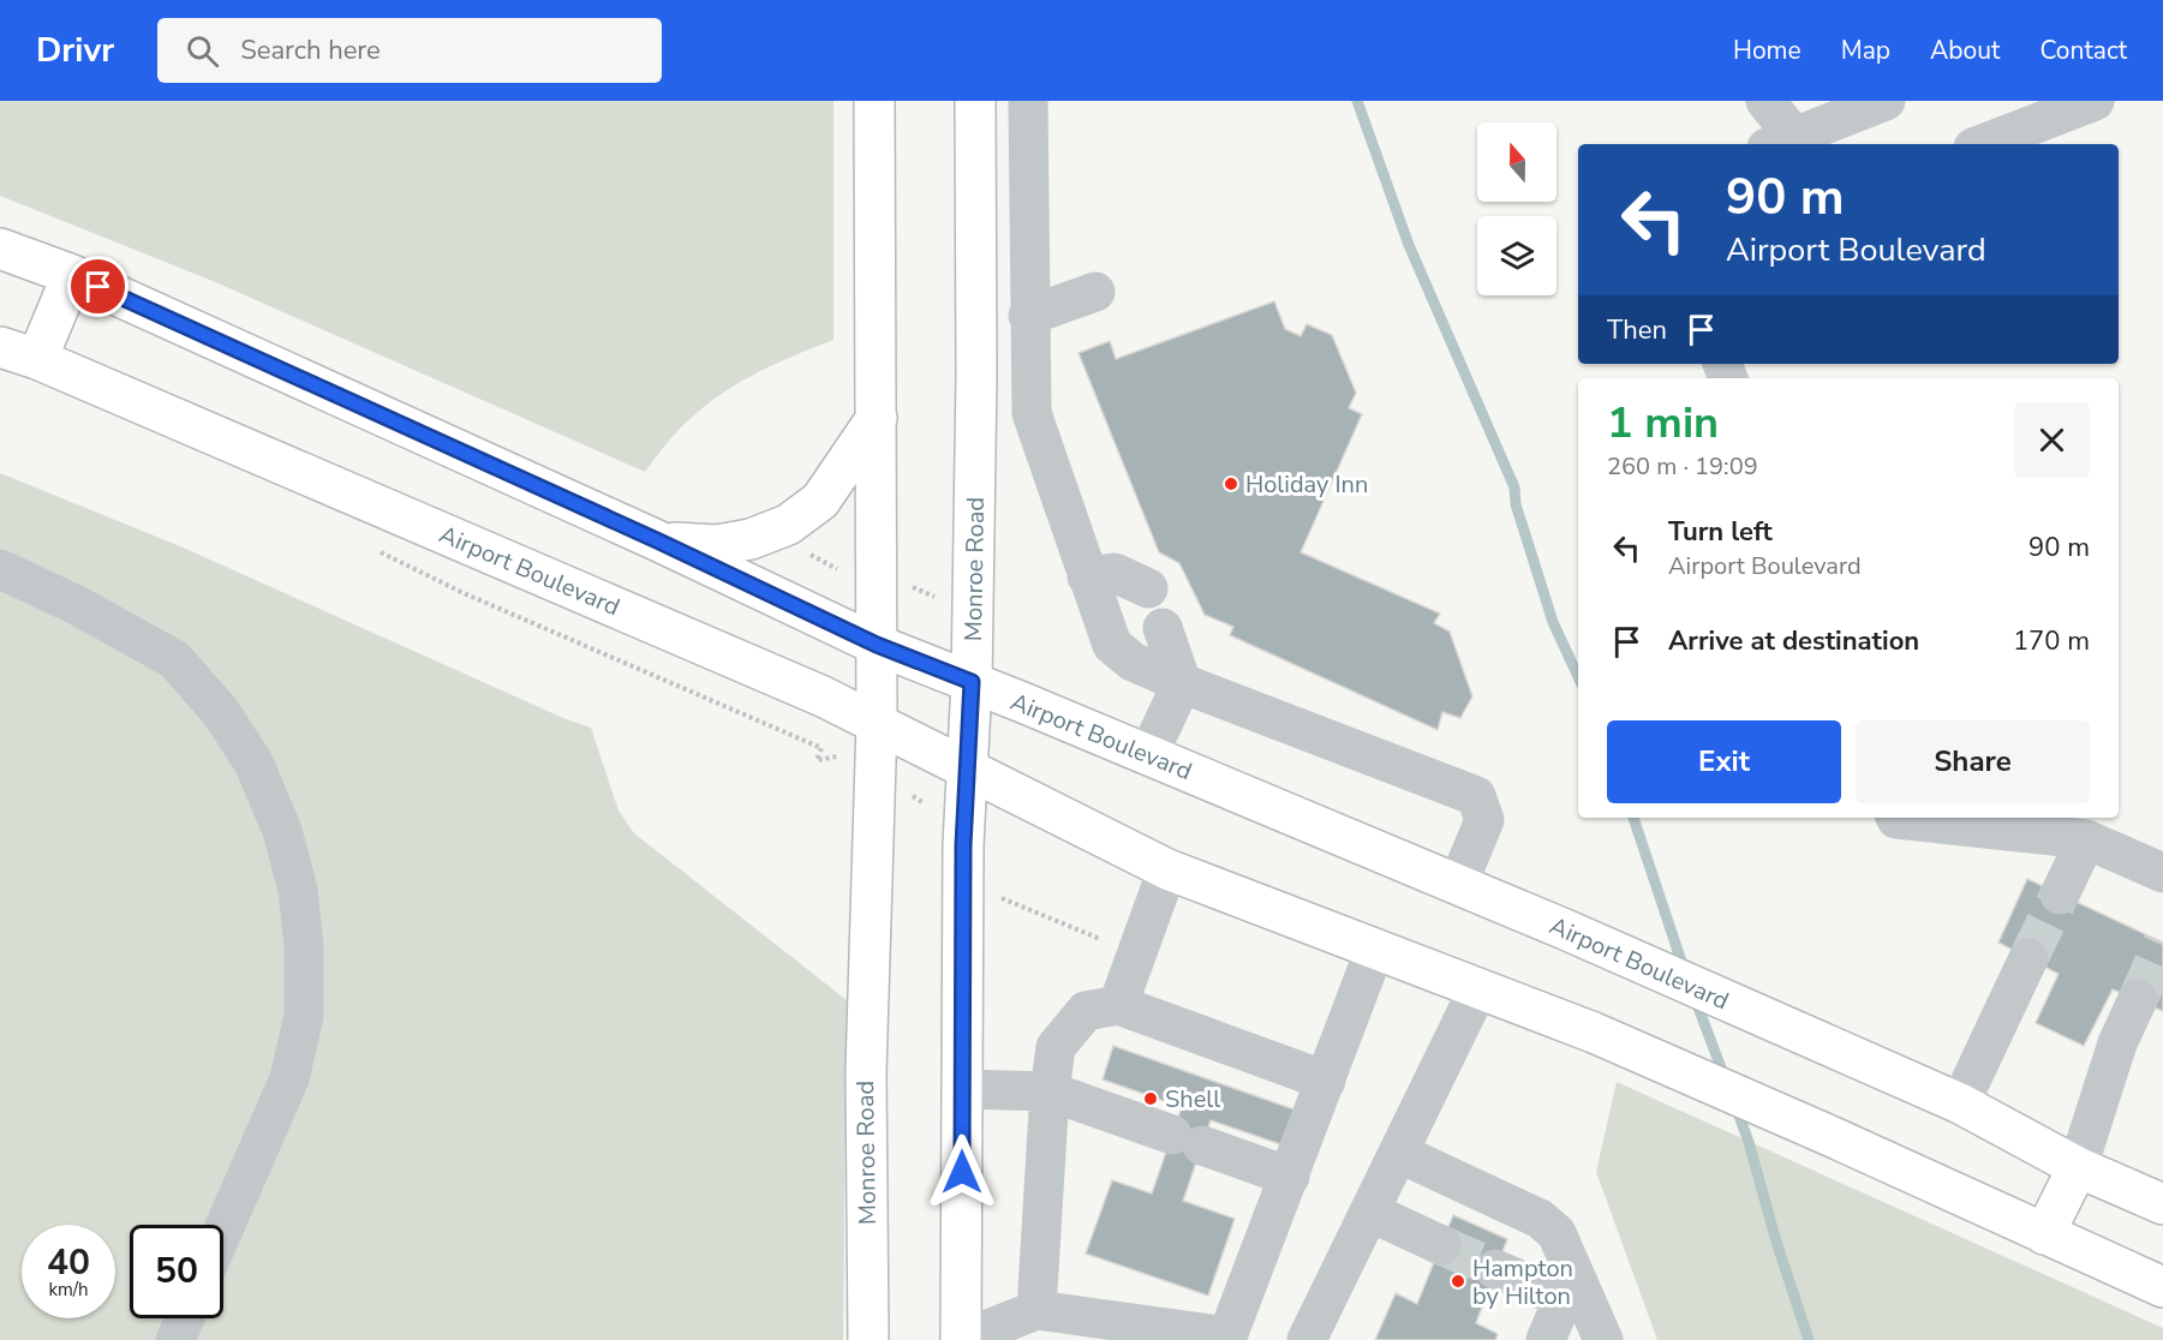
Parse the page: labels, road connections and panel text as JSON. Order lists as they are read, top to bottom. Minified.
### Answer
{"streets":{"main road":["Monroe Road","Airport Boulevard"]},"crossings":[["Monroe Road","Airport Boulevard"]],"places":["Holiday Inn","Shell","Hampton by Hilton"],"north":"top","page":{"header":"Drivr","search":"Search here","nav":["Home","Map","About","Contact"],"turn":["90 m","Airport Boulevard"],"then":"Then","heading":["1 min","260 m · 19:09"],"list":[{"name":"Turn left","note":"Airport Boulevard","value":"90 m"},{"name":"Arrive at destination","value":"170 m"}],"buttons":["Exit","Share"],"speed":"40 km/h","limit":"50"}}
